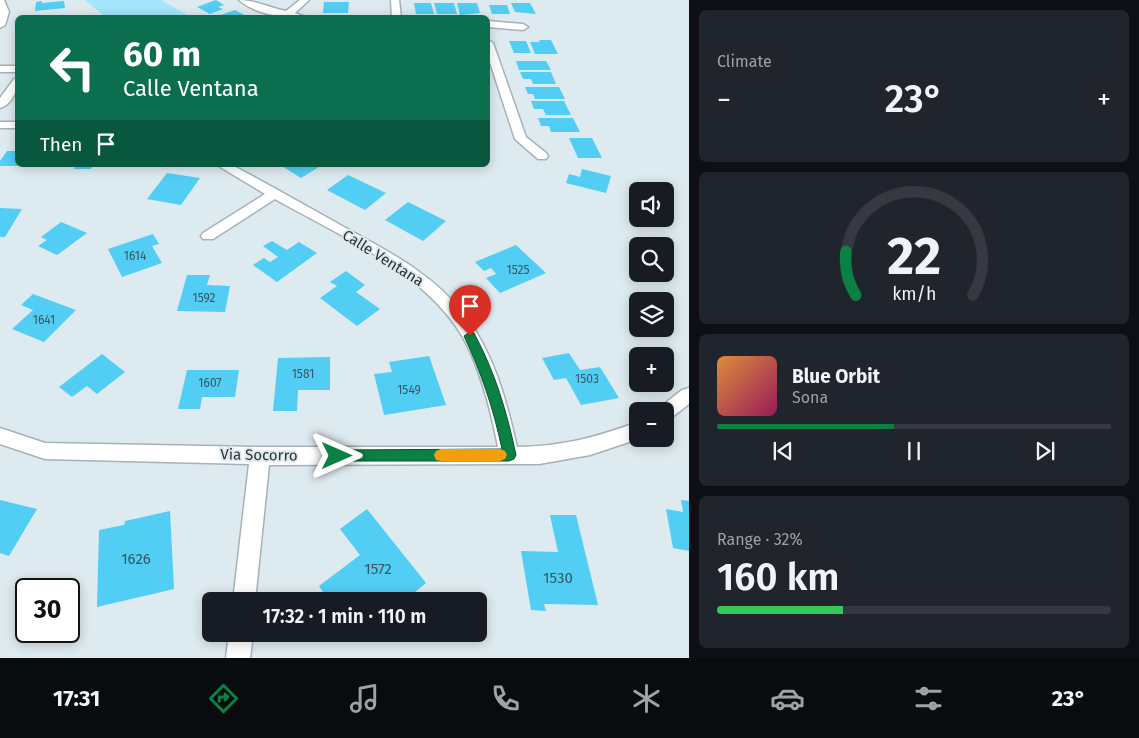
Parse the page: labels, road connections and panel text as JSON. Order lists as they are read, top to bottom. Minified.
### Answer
{"streets":{"street":["Calle Ventana","Via Socorro"]},"crossings":[["Calle Ventana","Via Socorro"]],"house_numbers":["1614","1525","1592","1641","1581","1503","1607","1549","1626","1572","1530"],"page":{"tile":["Climate",["Range · 32%","160 km"]],"turn":["60 m","Calle Ventana"],"heat":["−","23°","+"],"then":"Then","map_buttons":["+","−"],"song":["Blue Orbit","Sona"],"limit":"30","trip":"17:32 · 1 min · 110 m","tabs":["17:31","23°"],"gauge":["22","km/h"]}}
